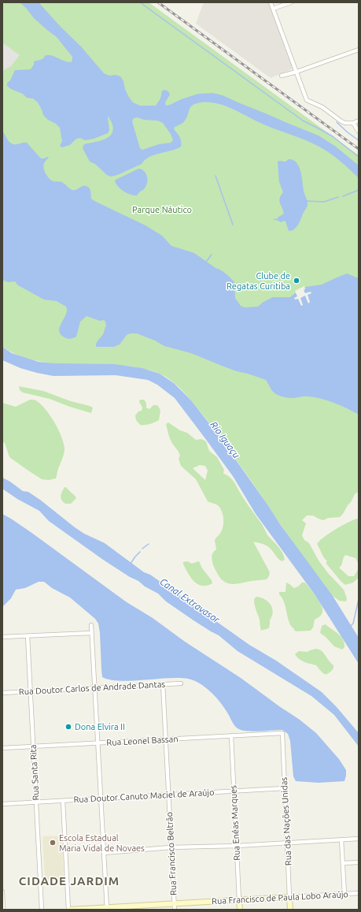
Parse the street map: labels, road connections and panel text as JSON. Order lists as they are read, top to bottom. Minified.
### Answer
{"streets":{"street":["Rua Doutor Carlos de Andrade Dantas","Rua Leonel Bassan","Rua Santa Rita","Rua Doutor Canuto Maciel de Araújo","Rua das Nações Unidas","Rua Enéas Marques","Rua Francisco Beltrão","Rua Francisco de Paula Lobo Araújo"]},"crossings":[["Rua Doutor Carlos de Andrade Dantas","Rua Santa Rita"],["Rua Doutor Carlos de Andrade Dantas","Rua Francisco Beltrão"],["Rua Leonel Bassan","Rua Santa Rita"],["Rua Leonel Bassan","Rua das Nações Unidas"],["Rua Leonel Bassan","Rua Enéas Marques"],["Rua Leonel Bassan","Rua Francisco Beltrão"],["Rua Santa Rita","Rua Doutor Canuto Maciel de Araújo"],["Rua Doutor Canuto Maciel de Araújo","Rua das Nações Unidas"],["Rua Doutor Canuto Maciel de Araújo","Rua Enéas Marques"],["Rua Doutor Canuto Maciel de Araújo","Rua Francisco Beltrão"],["Rua das Nações Unidas","Rua Francisco de Paula Lobo Araújo"],["Rua Enéas Marques","Rua Francisco de Paula Lobo Araújo"],["Rua Francisco Beltrão","Rua Francisco de Paula Lobo Araújo"]],"districts":["CIDADE JARDIM"],"water":["Rio Iguaçu","Canal Extravasor"],"parks":["Parque Náutico"],"places":["Clube de Regatas Curitiba","Dona Elvira II","Escola Estadual Maria Vidal de Novaes"]}
